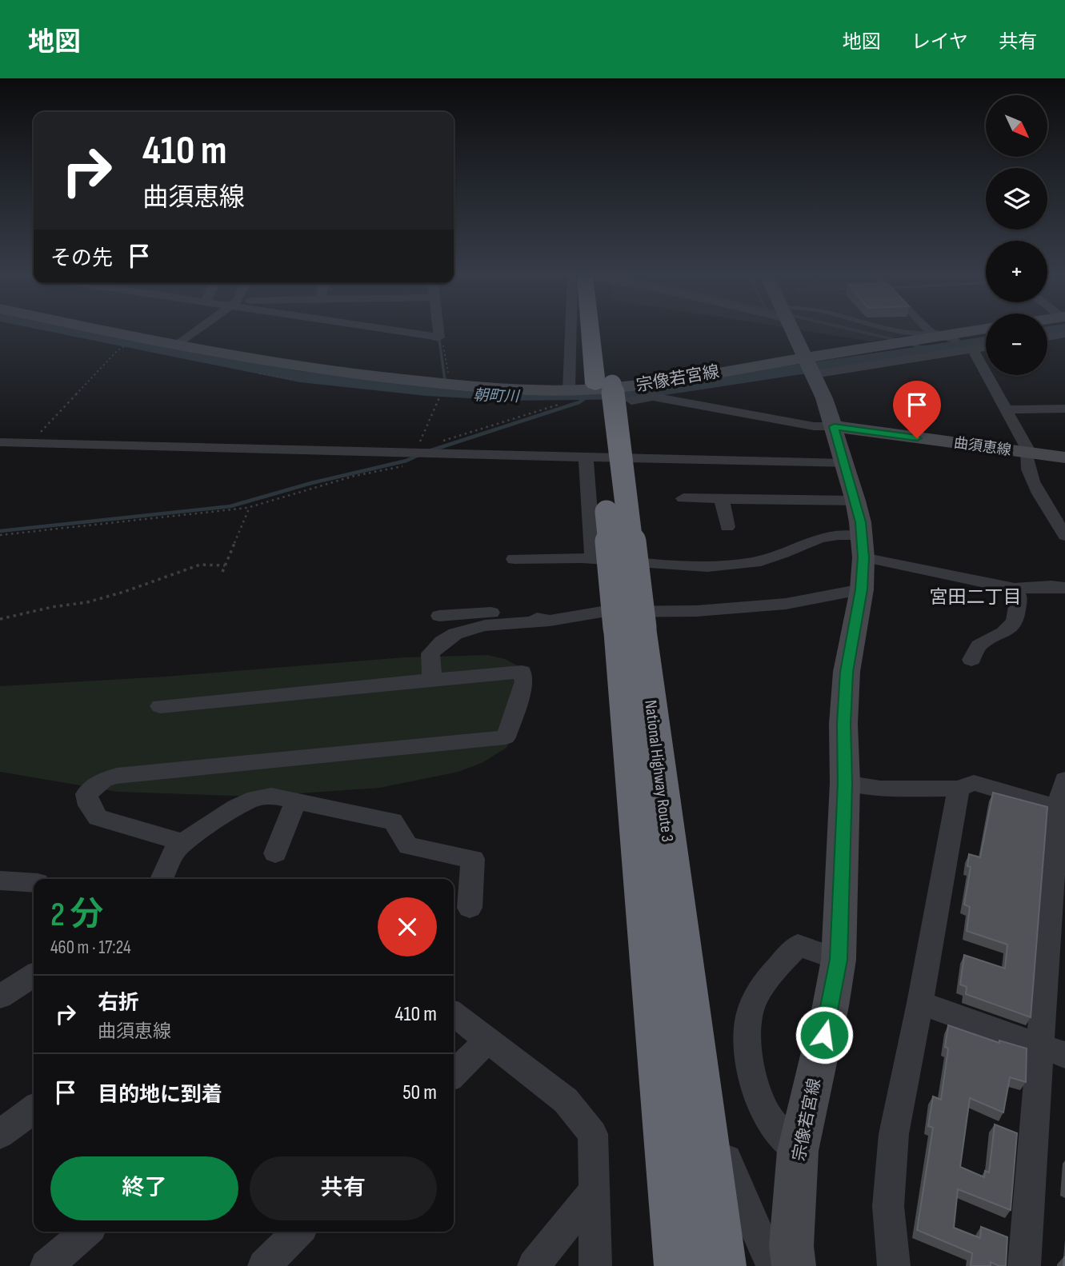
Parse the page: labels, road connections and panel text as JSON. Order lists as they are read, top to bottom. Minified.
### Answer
{"streets":{"highway":["National Highway Route 3"],"main road":["宗像若宮線","曲須恵線"]},"crossings":[["宗像若宮線","曲須恵線"]],"districts":["宮田二丁目"],"water":["朝町川"],"north":"bottom right","page":{"header":"地図","nav":["地図","レイヤ","共有"],"map_buttons":["+","−"],"turn":["410 m","曲須恵線"],"then":"その先","heading":["2 分","460 m · 17:24"],"list":[{"name":"右折","note":"曲須恵線","value":"410 m"},{"name":"目的地に到着","value":"50 m"}],"buttons":["終了","共有"]}}
